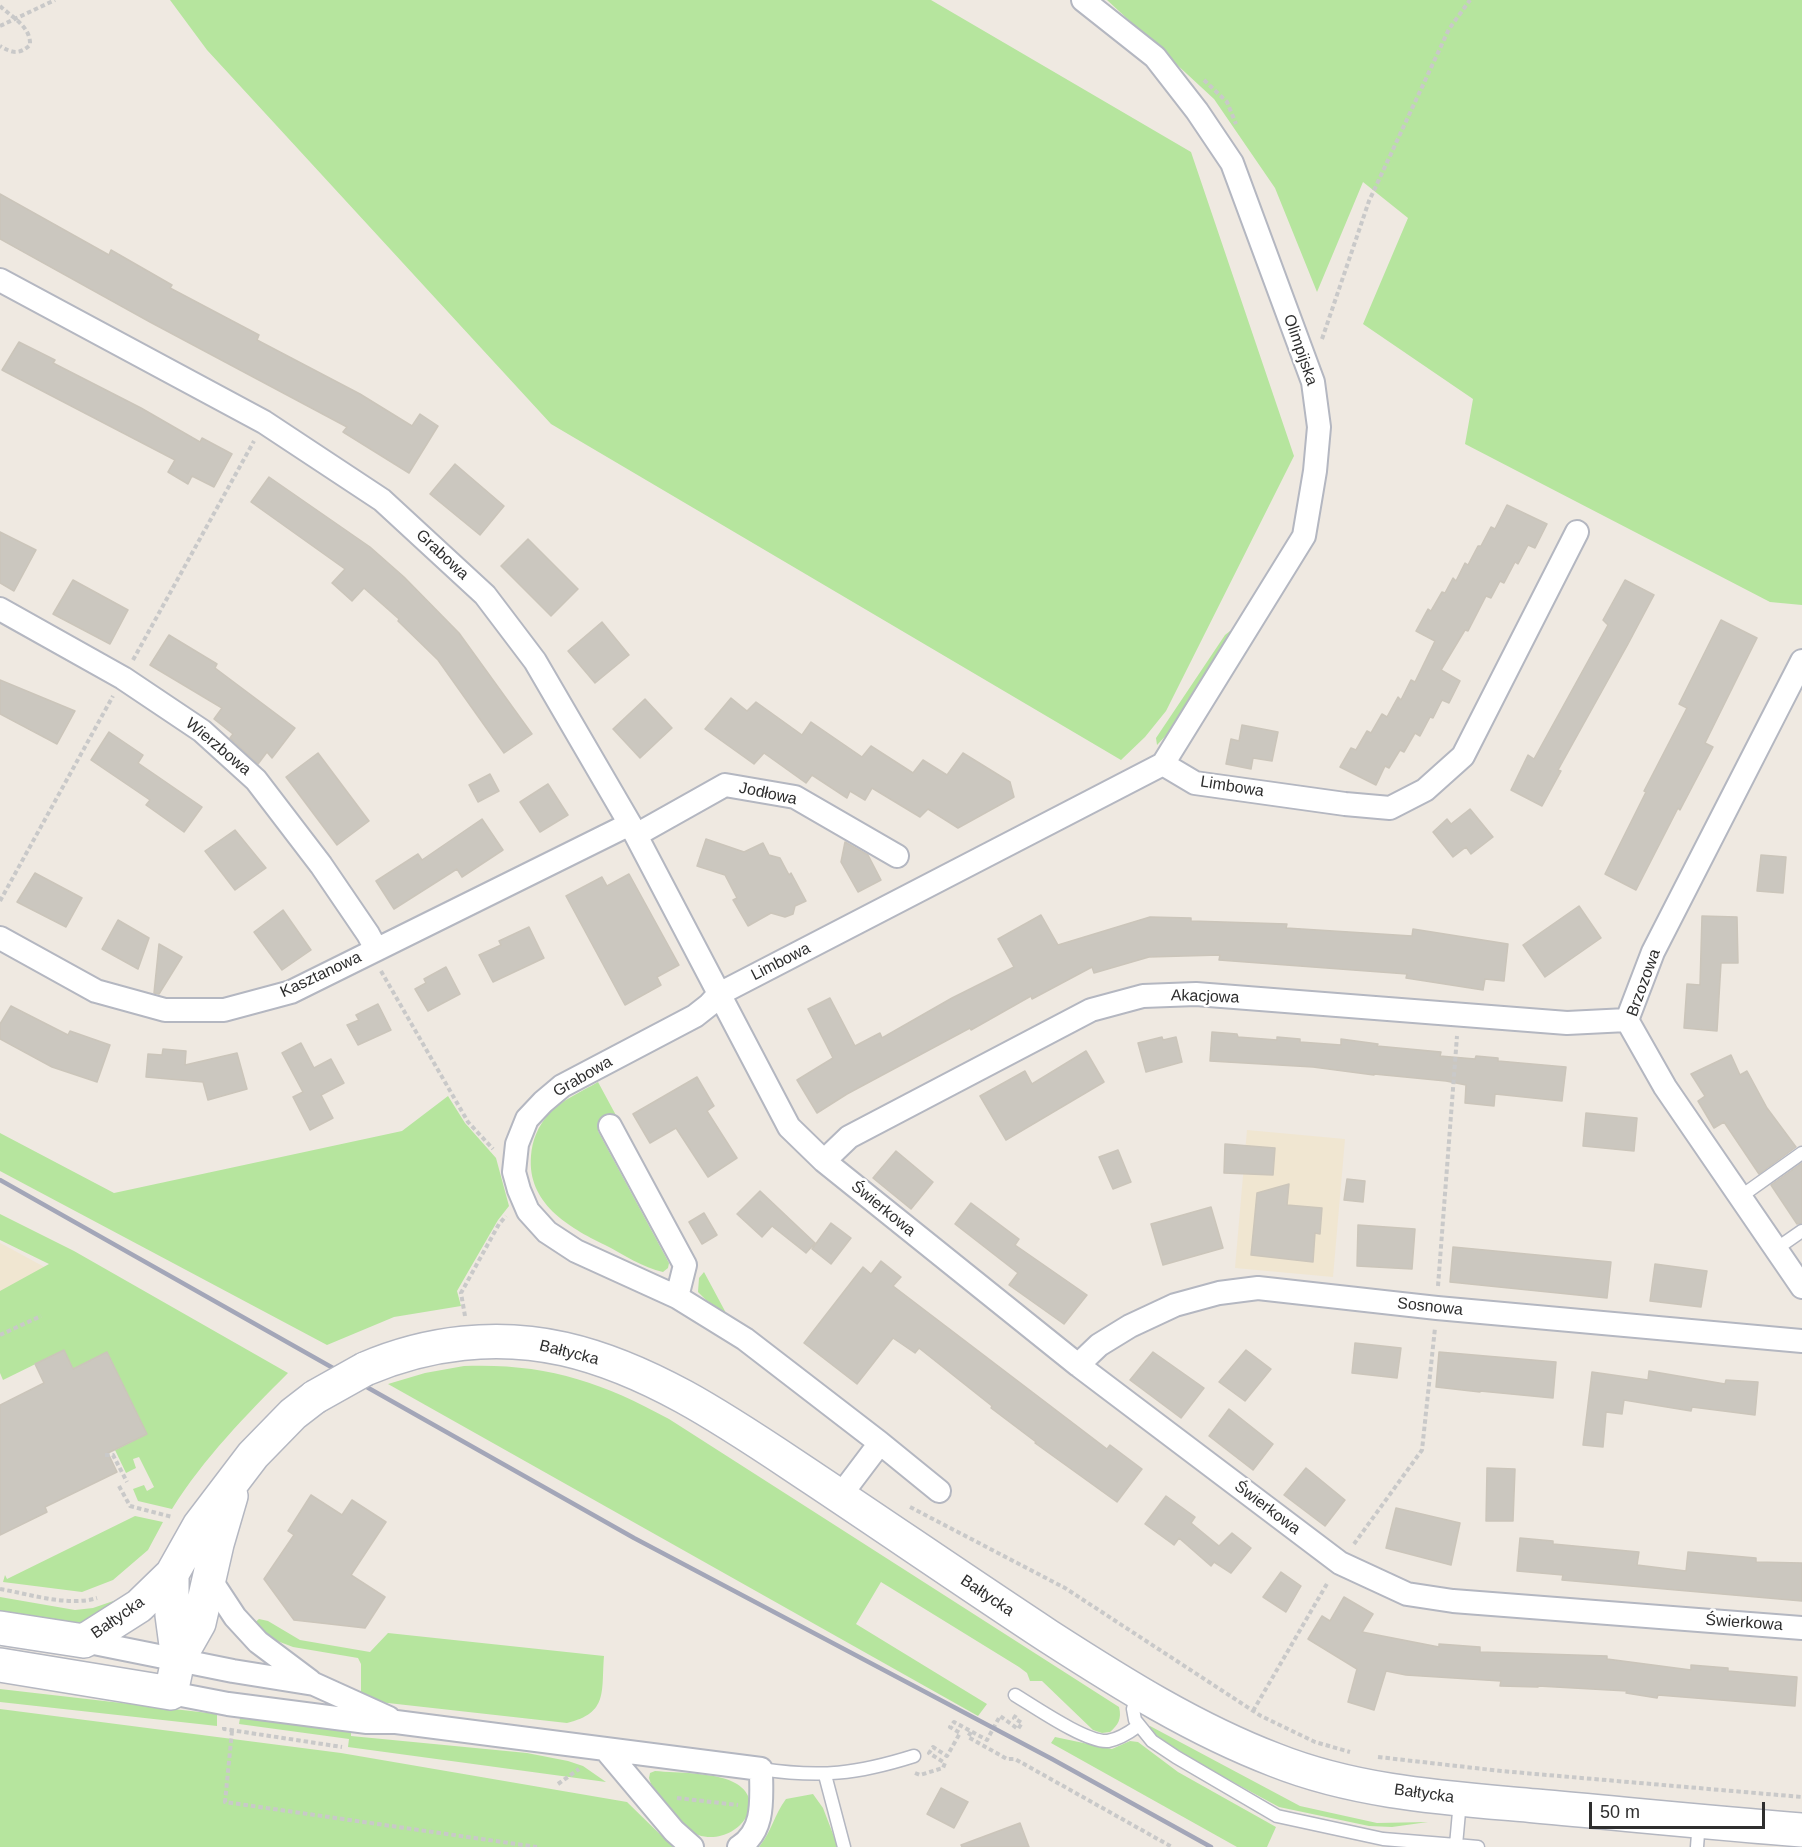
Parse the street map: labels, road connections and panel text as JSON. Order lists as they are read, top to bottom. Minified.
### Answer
{"streets":{"main road":["Bałtycka"],"street":["Olimpijska","Grabowa","Wierzbowa","Limbowa","Jodłowa","Kasztanowa","Brzozowa","Akacjowa","Świerkowa","Sosnowa"]},"crossings":[["Olimpijska","Limbowa"],["Grabowa","Limbowa"],["Grabowa","Jodłowa"],["Grabowa","Kasztanowa"],["Grabowa","Akacjowa"],["Grabowa","Świerkowa"],["Wierzbowa","Kasztanowa"],["Jodłowa","Kasztanowa"],["Brzozowa","Akacjowa"],["Akacjowa","Świerkowa"],["Świerkowa","Sosnowa"]],"scale_bar":"50 m"}
